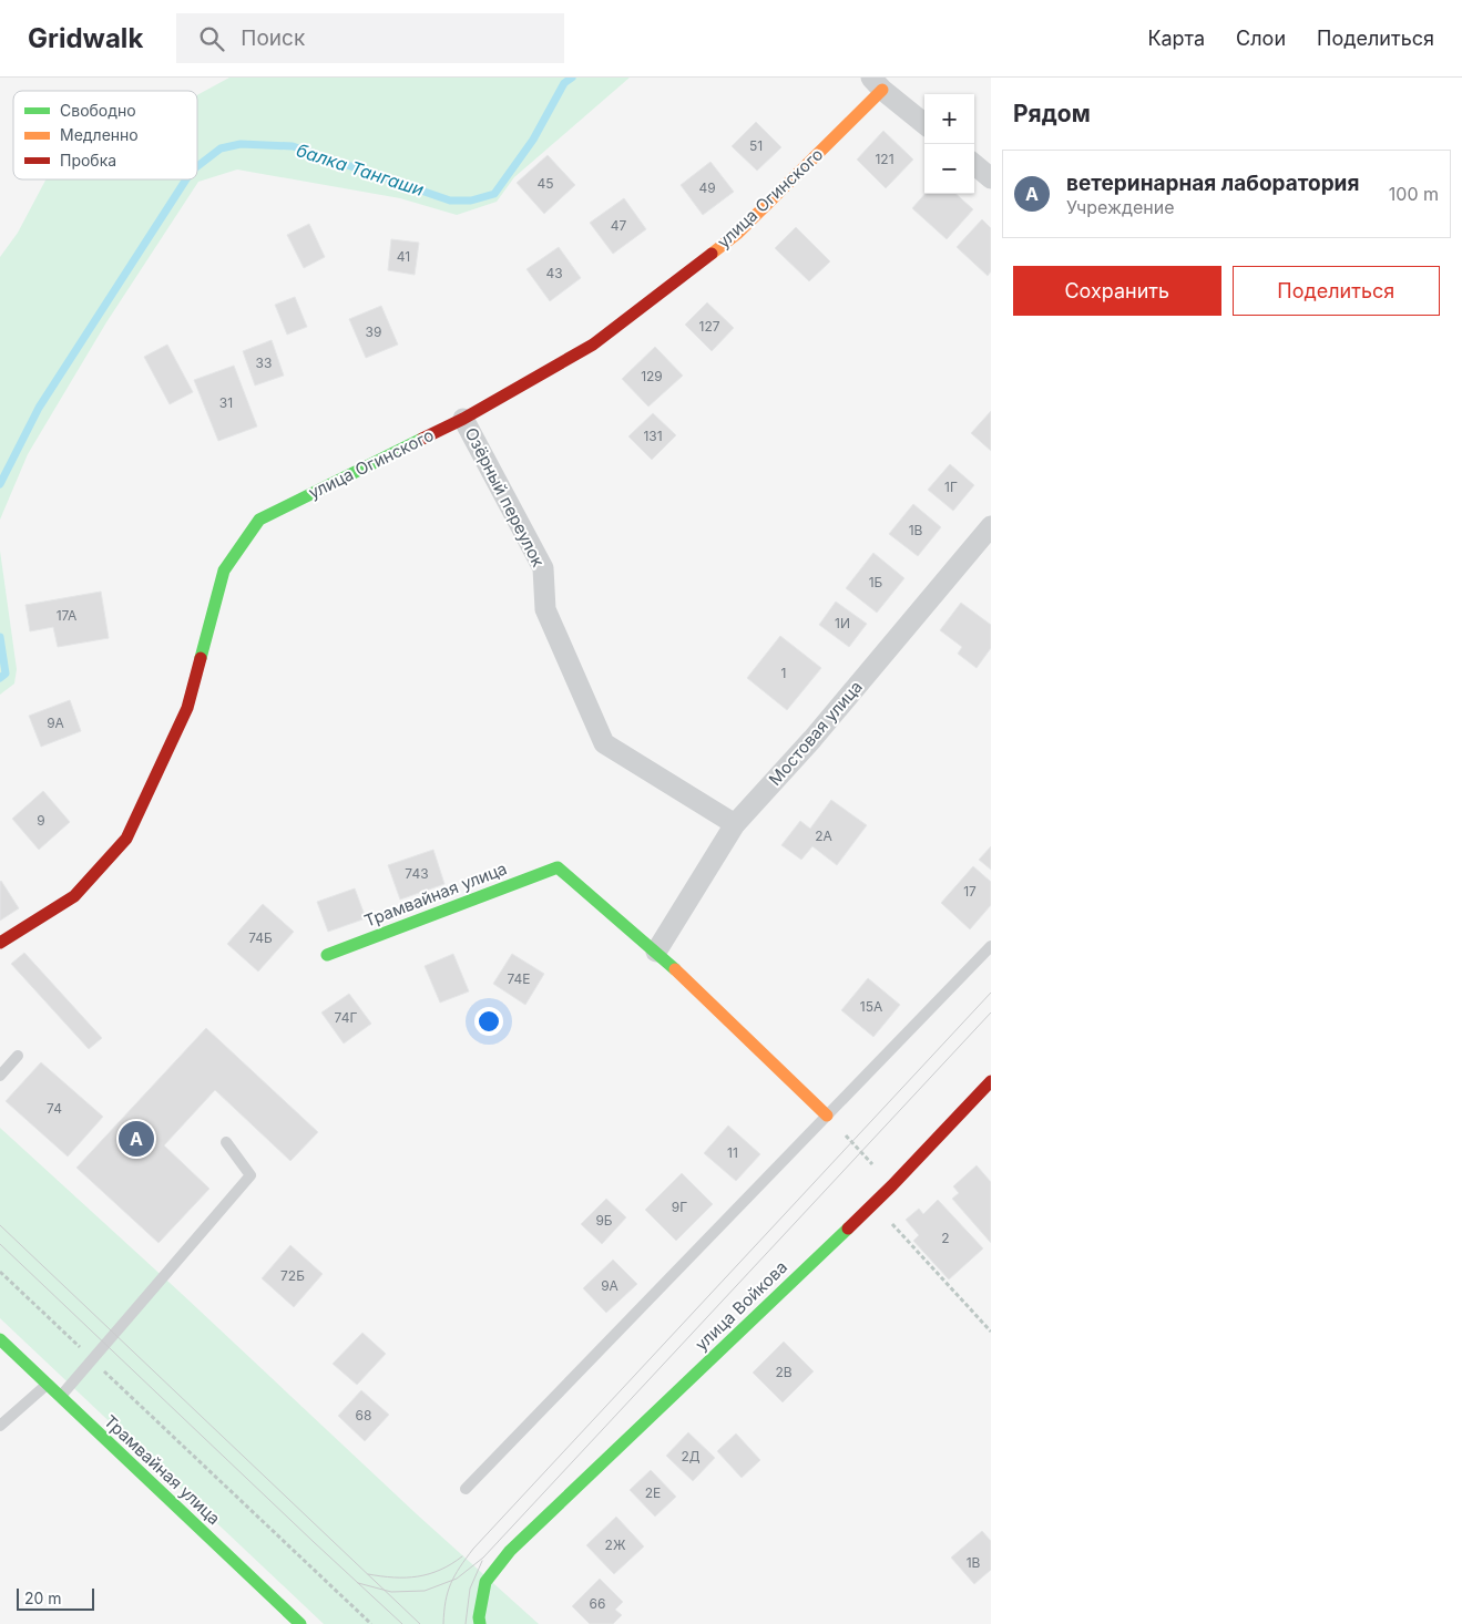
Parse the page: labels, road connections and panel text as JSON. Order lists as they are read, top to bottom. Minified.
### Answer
{"streets":{"street":["улица Огинского","Озёрный переулок","Мостовая улица","Трамвайная улица","улица Войкова"]},"crossings":[["улица Огинского","Озёрный переулок"],["Озёрный переулок","Мостовая улица"],["Мостовая улица","Трамвайная улица"]],"water":["балка Тангаши"],"house_numbers":["51","121","45","49","47","41","43","127","39","33","129","31","131","1Г","1В","1Б","17А","1И","1","9А","9","2А","74З","17","74Б","74Е","15А","74Г","74","11","9Г","9Б","2","72Б","9А","2В","68","2Д","2Е","2Ж","1В","66"],"legend":["Свободно","Медленно","Пробка"],"scale_bar":"20 m","page":{"header":"Gridwalk","search":"Поиск","nav":["Карта","Слои","Поделиться"],"heading":"Рядом","map_buttons":["+","−"],"list":[{"mark":"A","name":"ветеринарная лаборатория","note":"Учреждение","value":"100 m"}],"buttons":["Сохранить","Поделиться"],"pins":"A","scale":"20 m"}}
